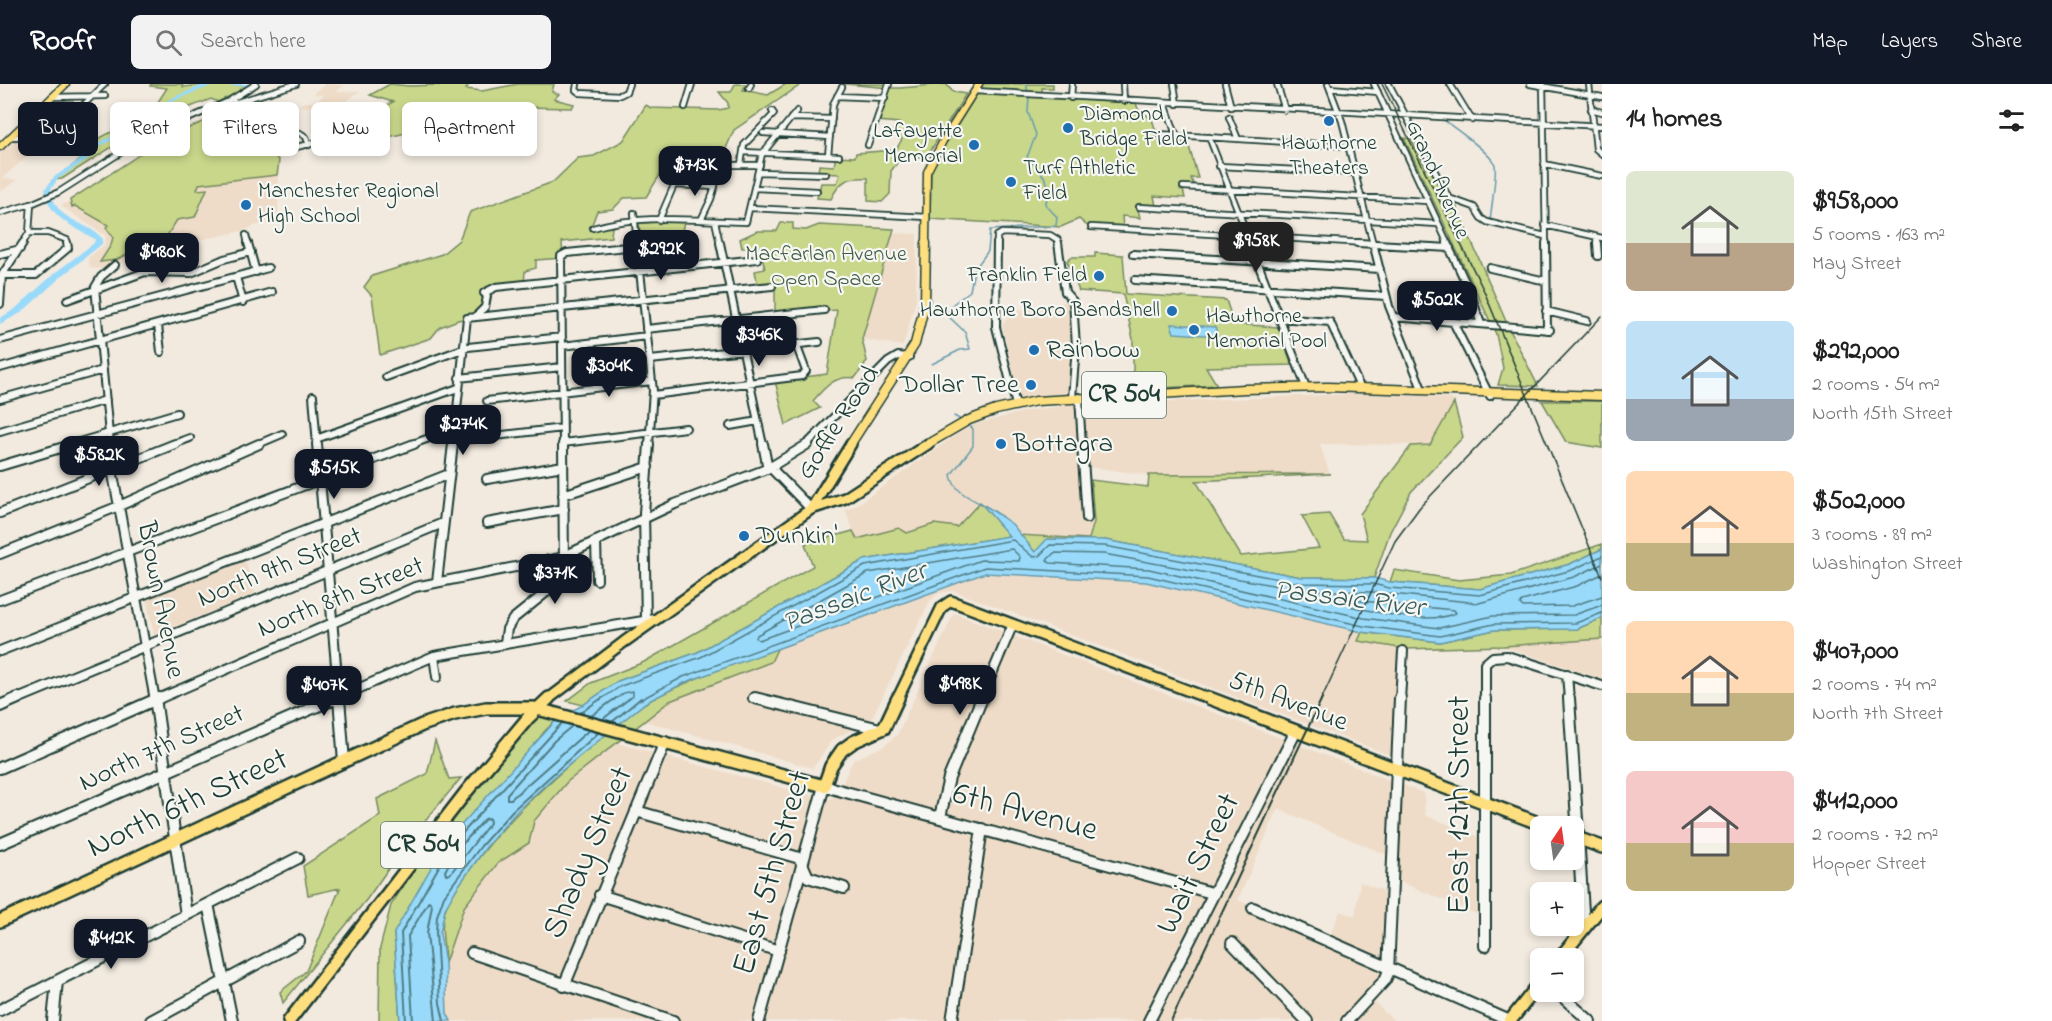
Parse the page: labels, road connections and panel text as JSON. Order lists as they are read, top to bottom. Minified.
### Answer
{"streets":{"main road":["CR 504","Goffle Road","5th Avenue","North 6th Street","East 5th Street"],"street":["Grand Avenue","North 9th Street","North 8th Street","Brown Avenue","North 7th Street","East 12th Street","6th Avenue","Shady Street","Wait Street"]},"crossings":[["CR 504","Goffle Road"],["CR 504","North 6th Street"],["Goffle Road","North 8th Street"],["Goffle Road","North 7th Street"],["Goffle Road","North 6th Street"],["North 9th Street","Brown Avenue"],["North 8th Street","Brown Avenue"],["Brown Avenue","North 7th Street"],["Brown Avenue","North 6th Street"],["5th Avenue","East 12th Street"],["5th Avenue","Wait Street"],["North 6th Street","6th Avenue"],["North 6th Street","Shady Street"],["North 6th Street","East 5th Street"],["6th Avenue","Wait Street"],["6th Avenue","East 5th Street"]],"water":["Passaic River"],"parks":["Macfarlan Avenue Open Space"],"places":["Hawthorne Theaters","Diamond Bridge Field","Lafayette Memorial","Turf Athletic Field","Manchester Regional High School","Franklin Field","Hawthorne Boro Bandshell","Hawthorne Memorial Pool","Rainbow","Dollar Tree","Bottagra","Dunkin'"],"north":"top","page":{"header":"Roofr","search":"Search here","nav":["Map","Layers","Share"],"heading":"14 homes","chip":["Buy","Rent","Filters","New","Apartment"],"price":["$713K","$958K","$292K","$480K","$502K","$346K","$304K","$274K","$582K","$515K","$371K","$498K","$407K","$412K"],"list":[{"name":"$958,000","note":"5 rooms · 163 m² · May Street"},{"name":"$292,000","note":"2 rooms · 54 m² · North 15th Street"},{"name":"$502,000","note":"3 rooms · 89 m² · Washington Street"},{"name":"$407,000","note":"2 rooms · 74 m² · North 7th Street"},{"name":"$412,000","note":"2 rooms · 72 m² · Hopper Street"}],"map_buttons":["+","−"]}}
